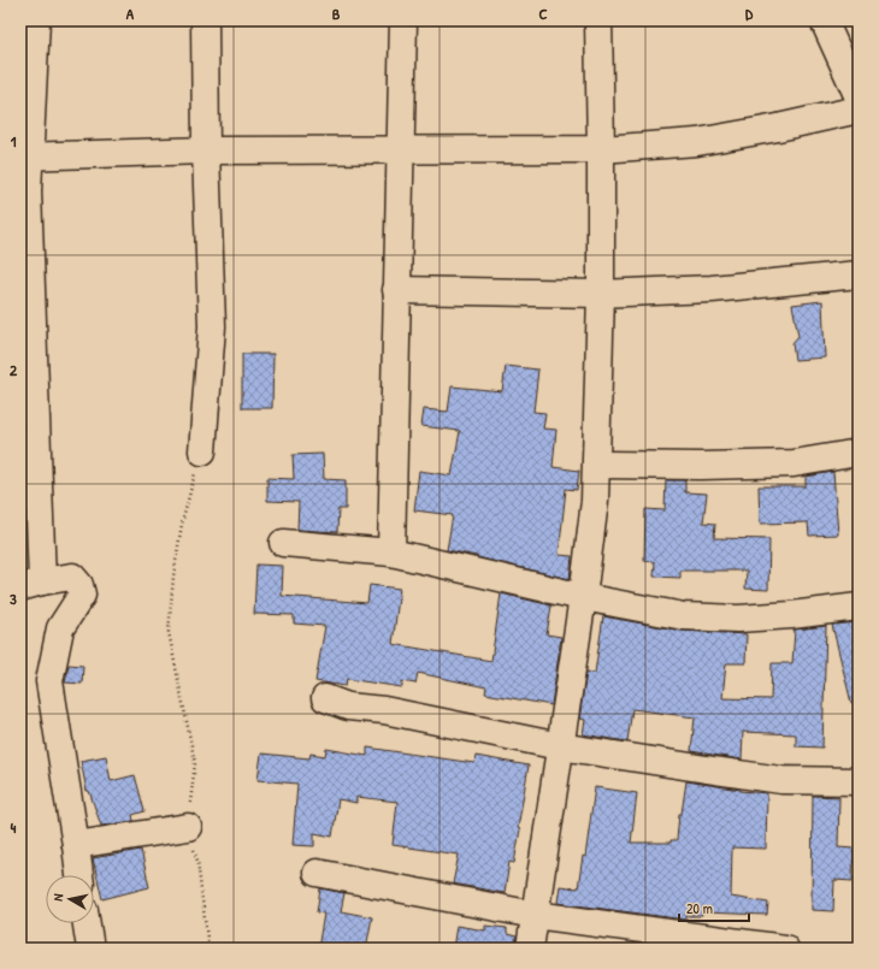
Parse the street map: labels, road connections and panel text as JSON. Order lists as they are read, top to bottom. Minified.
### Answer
{"scale_bar":"20 m","north":"left","grid":{"columns":["A","B","C","D"],"rows":["1","2","3","4"]}}
